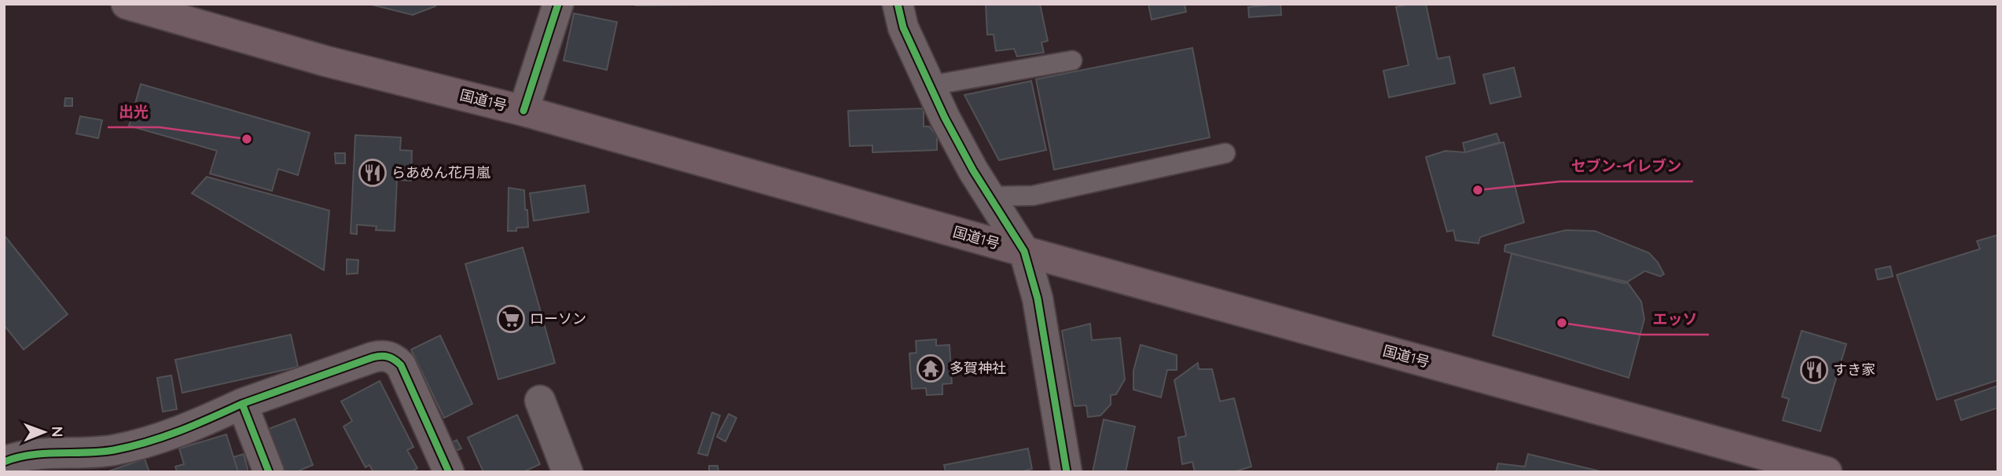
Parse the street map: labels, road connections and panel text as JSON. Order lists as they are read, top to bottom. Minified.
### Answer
{"streets":{"highway":["国道1号"]},"places":{"other":["出光","セブン-イレブン","エッソ"],"restaurant":["らあめん花月嵐","すき家"],"supermarket":["ローソン"],"temple":["多賀神社"]},"north":"right"}
